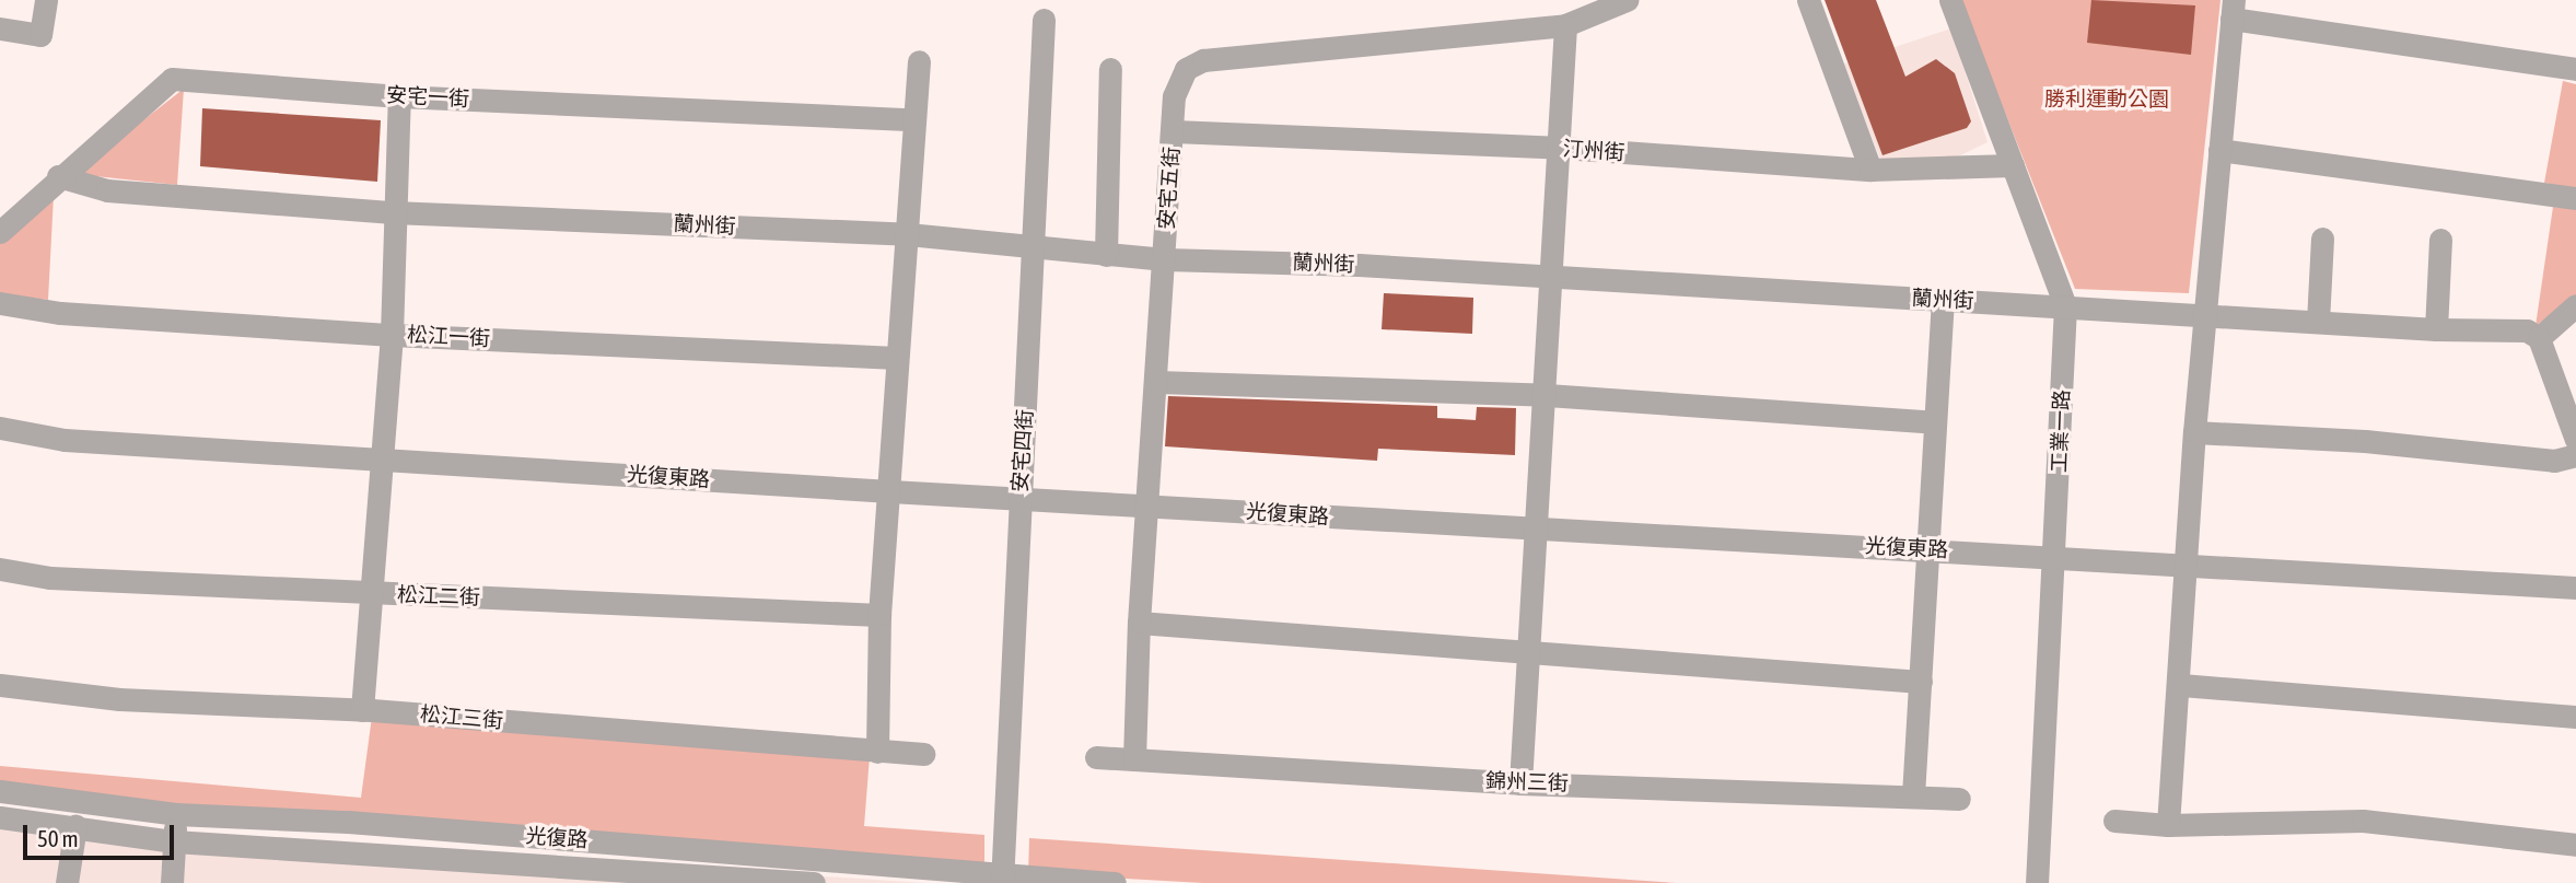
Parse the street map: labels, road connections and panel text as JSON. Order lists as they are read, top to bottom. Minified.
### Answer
{"streets":{"street":["安宅一街","汀州街","安宅五街","蘭州街","松江一街","工業一路","安宅四街","光復東路","松江二街","松江三街","錦州三街","光復路"]},"crossings":[["安宅一街","蘭州街"],["汀州街","安宅五街"],["汀州街","工業一路"],["安宅五街","蘭州街"],["安宅五街","光復東路"],["安宅五街","錦州三街"],["蘭州街","工業一路"],["蘭州街","安宅四街"],["工業一路","光復東路"],["安宅四街","光復東路"],["安宅四街","光復路"]],"parks":["勝利運動公園"],"scale_bar":"50 m"}
